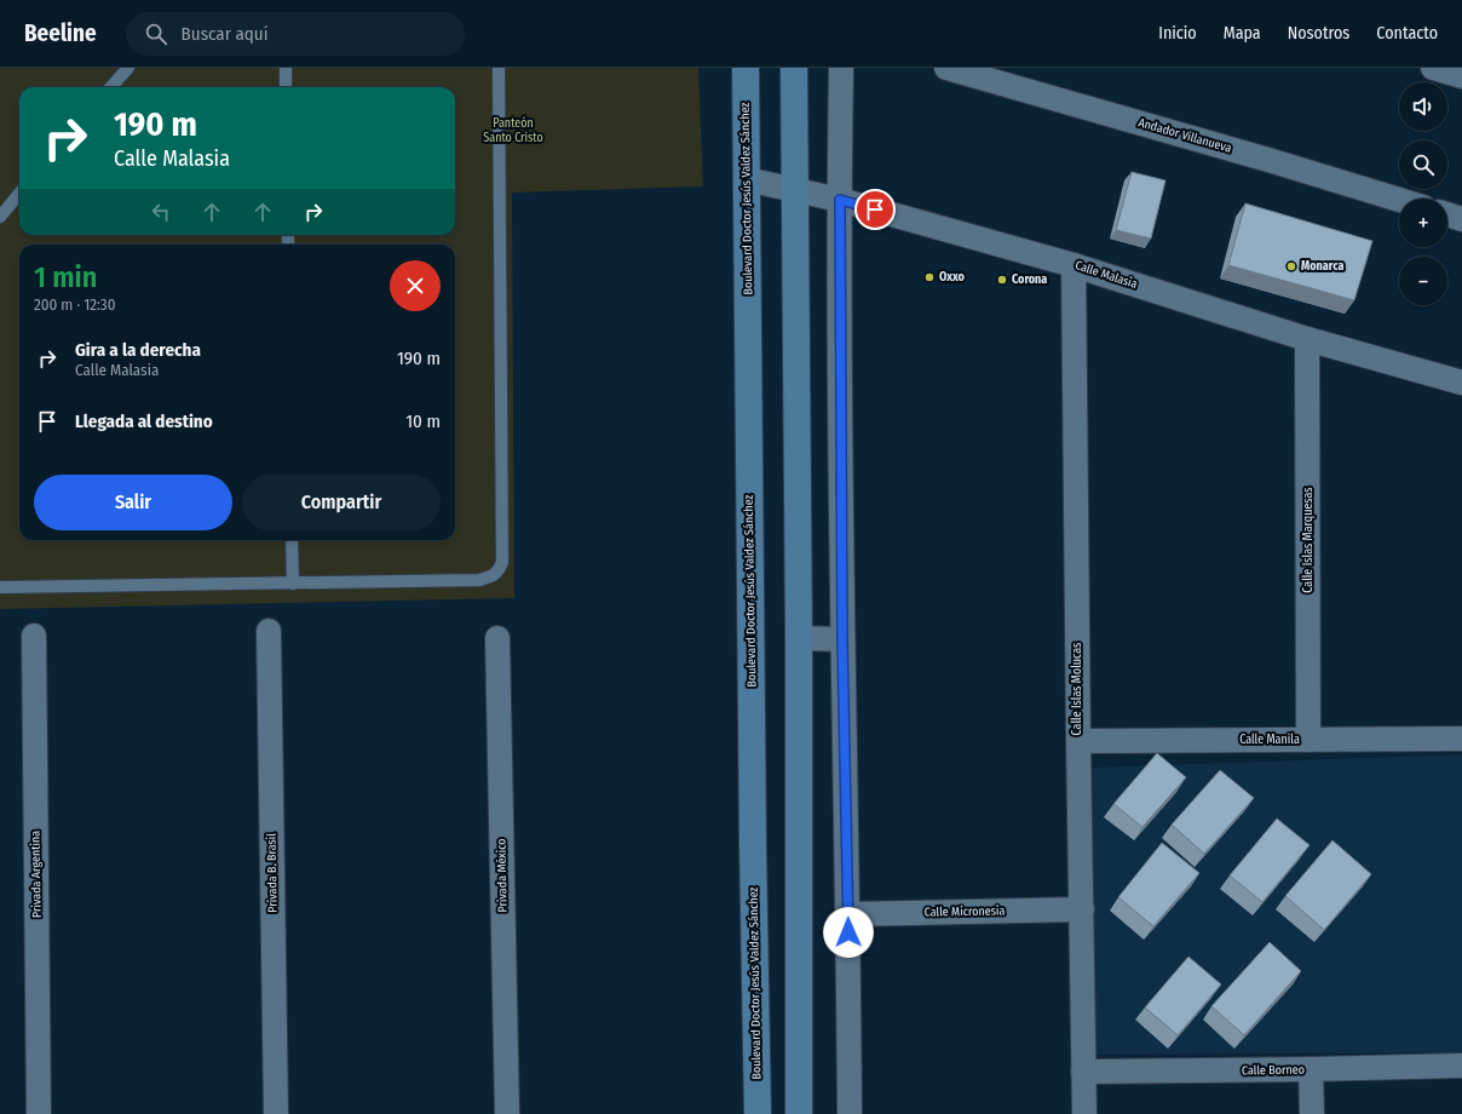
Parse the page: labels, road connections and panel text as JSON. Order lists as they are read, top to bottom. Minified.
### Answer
{"streets":{"main road":["Boulevard Doctor Jesús Valdez Sánchez"],"street":["Andador Villanueva","Calle Malasia","Calle Islas Marquesas","Calle Islas Molucas","Calle Manila","Privada B. Brasil","Privada Argentina","Privada México","Calle Micronesia","Calle Borneo"]},"crossings":[["Boulevard Doctor Jesús Valdez Sánchez","Calle Malasia"],["Calle Malasia","Calle Islas Marquesas"],["Calle Malasia","Calle Islas Molucas"],["Calle Islas Marquesas","Calle Manila"],["Calle Islas Molucas","Calle Manila"],["Calle Islas Molucas","Calle Micronesia"],["Calle Islas Molucas","Calle Borneo"]],"parks":["Panteón Santo Cristo"],"places":["Monarca","Oxxo","Corona"],"page":{"header":"Beeline","search":"Buscar aquí","nav":["Inicio","Mapa","Nosotros","Contacto"],"map_buttons":["+","−"],"turn":["190 m","Calle Malasia"],"heading":["1 min","200 m · 12:30"],"list":[{"name":"Gira a la derecha","note":"Calle Malasia","value":"190 m"},{"name":"Llegada al destino","value":"10 m"}],"buttons":["Salir","Compartir"]}}
